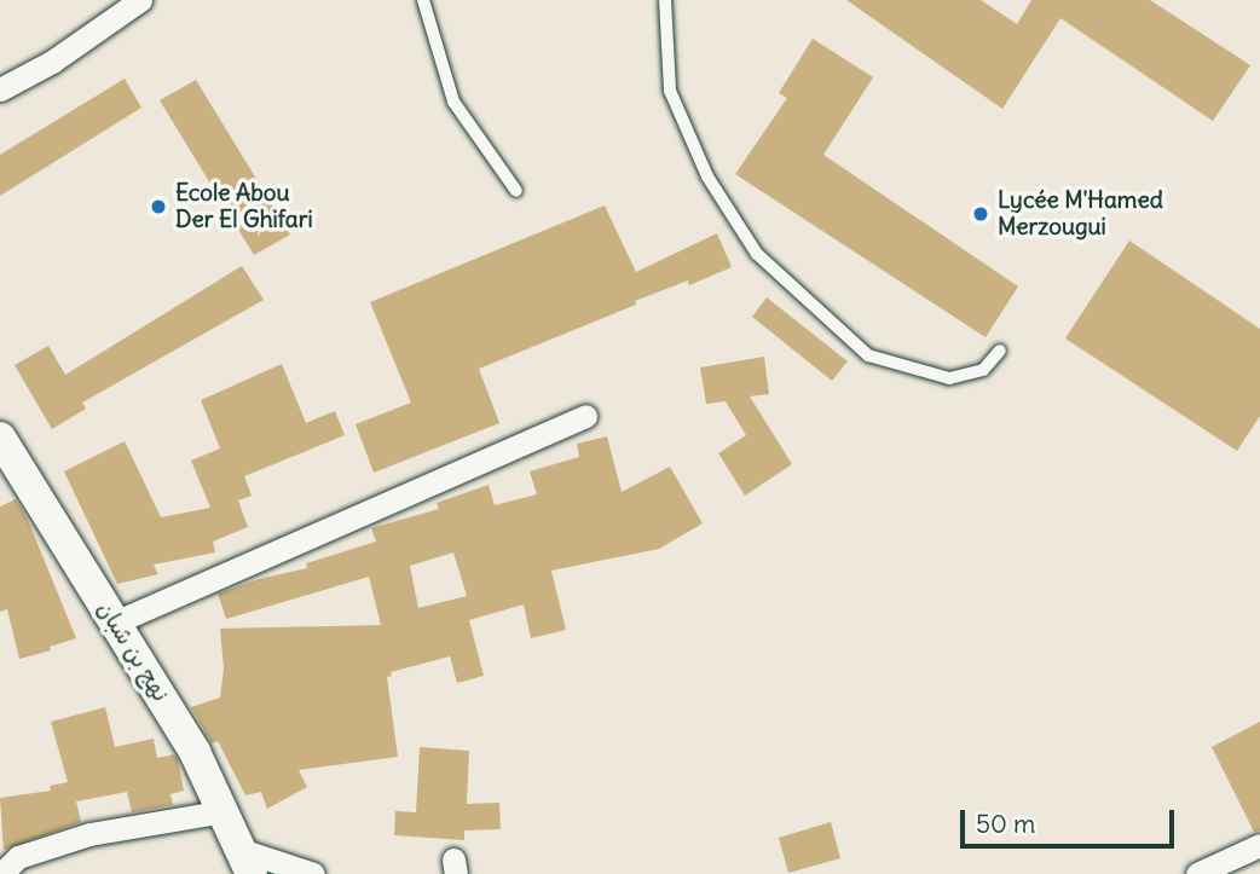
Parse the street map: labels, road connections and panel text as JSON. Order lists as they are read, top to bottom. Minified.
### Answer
{"streets":{"street":["نهج بن شبان"]},"places":["Ecole Abou Der El Ghifari","Lycée M'Hamed Merzougui"],"scale_bar":"50 m"}
